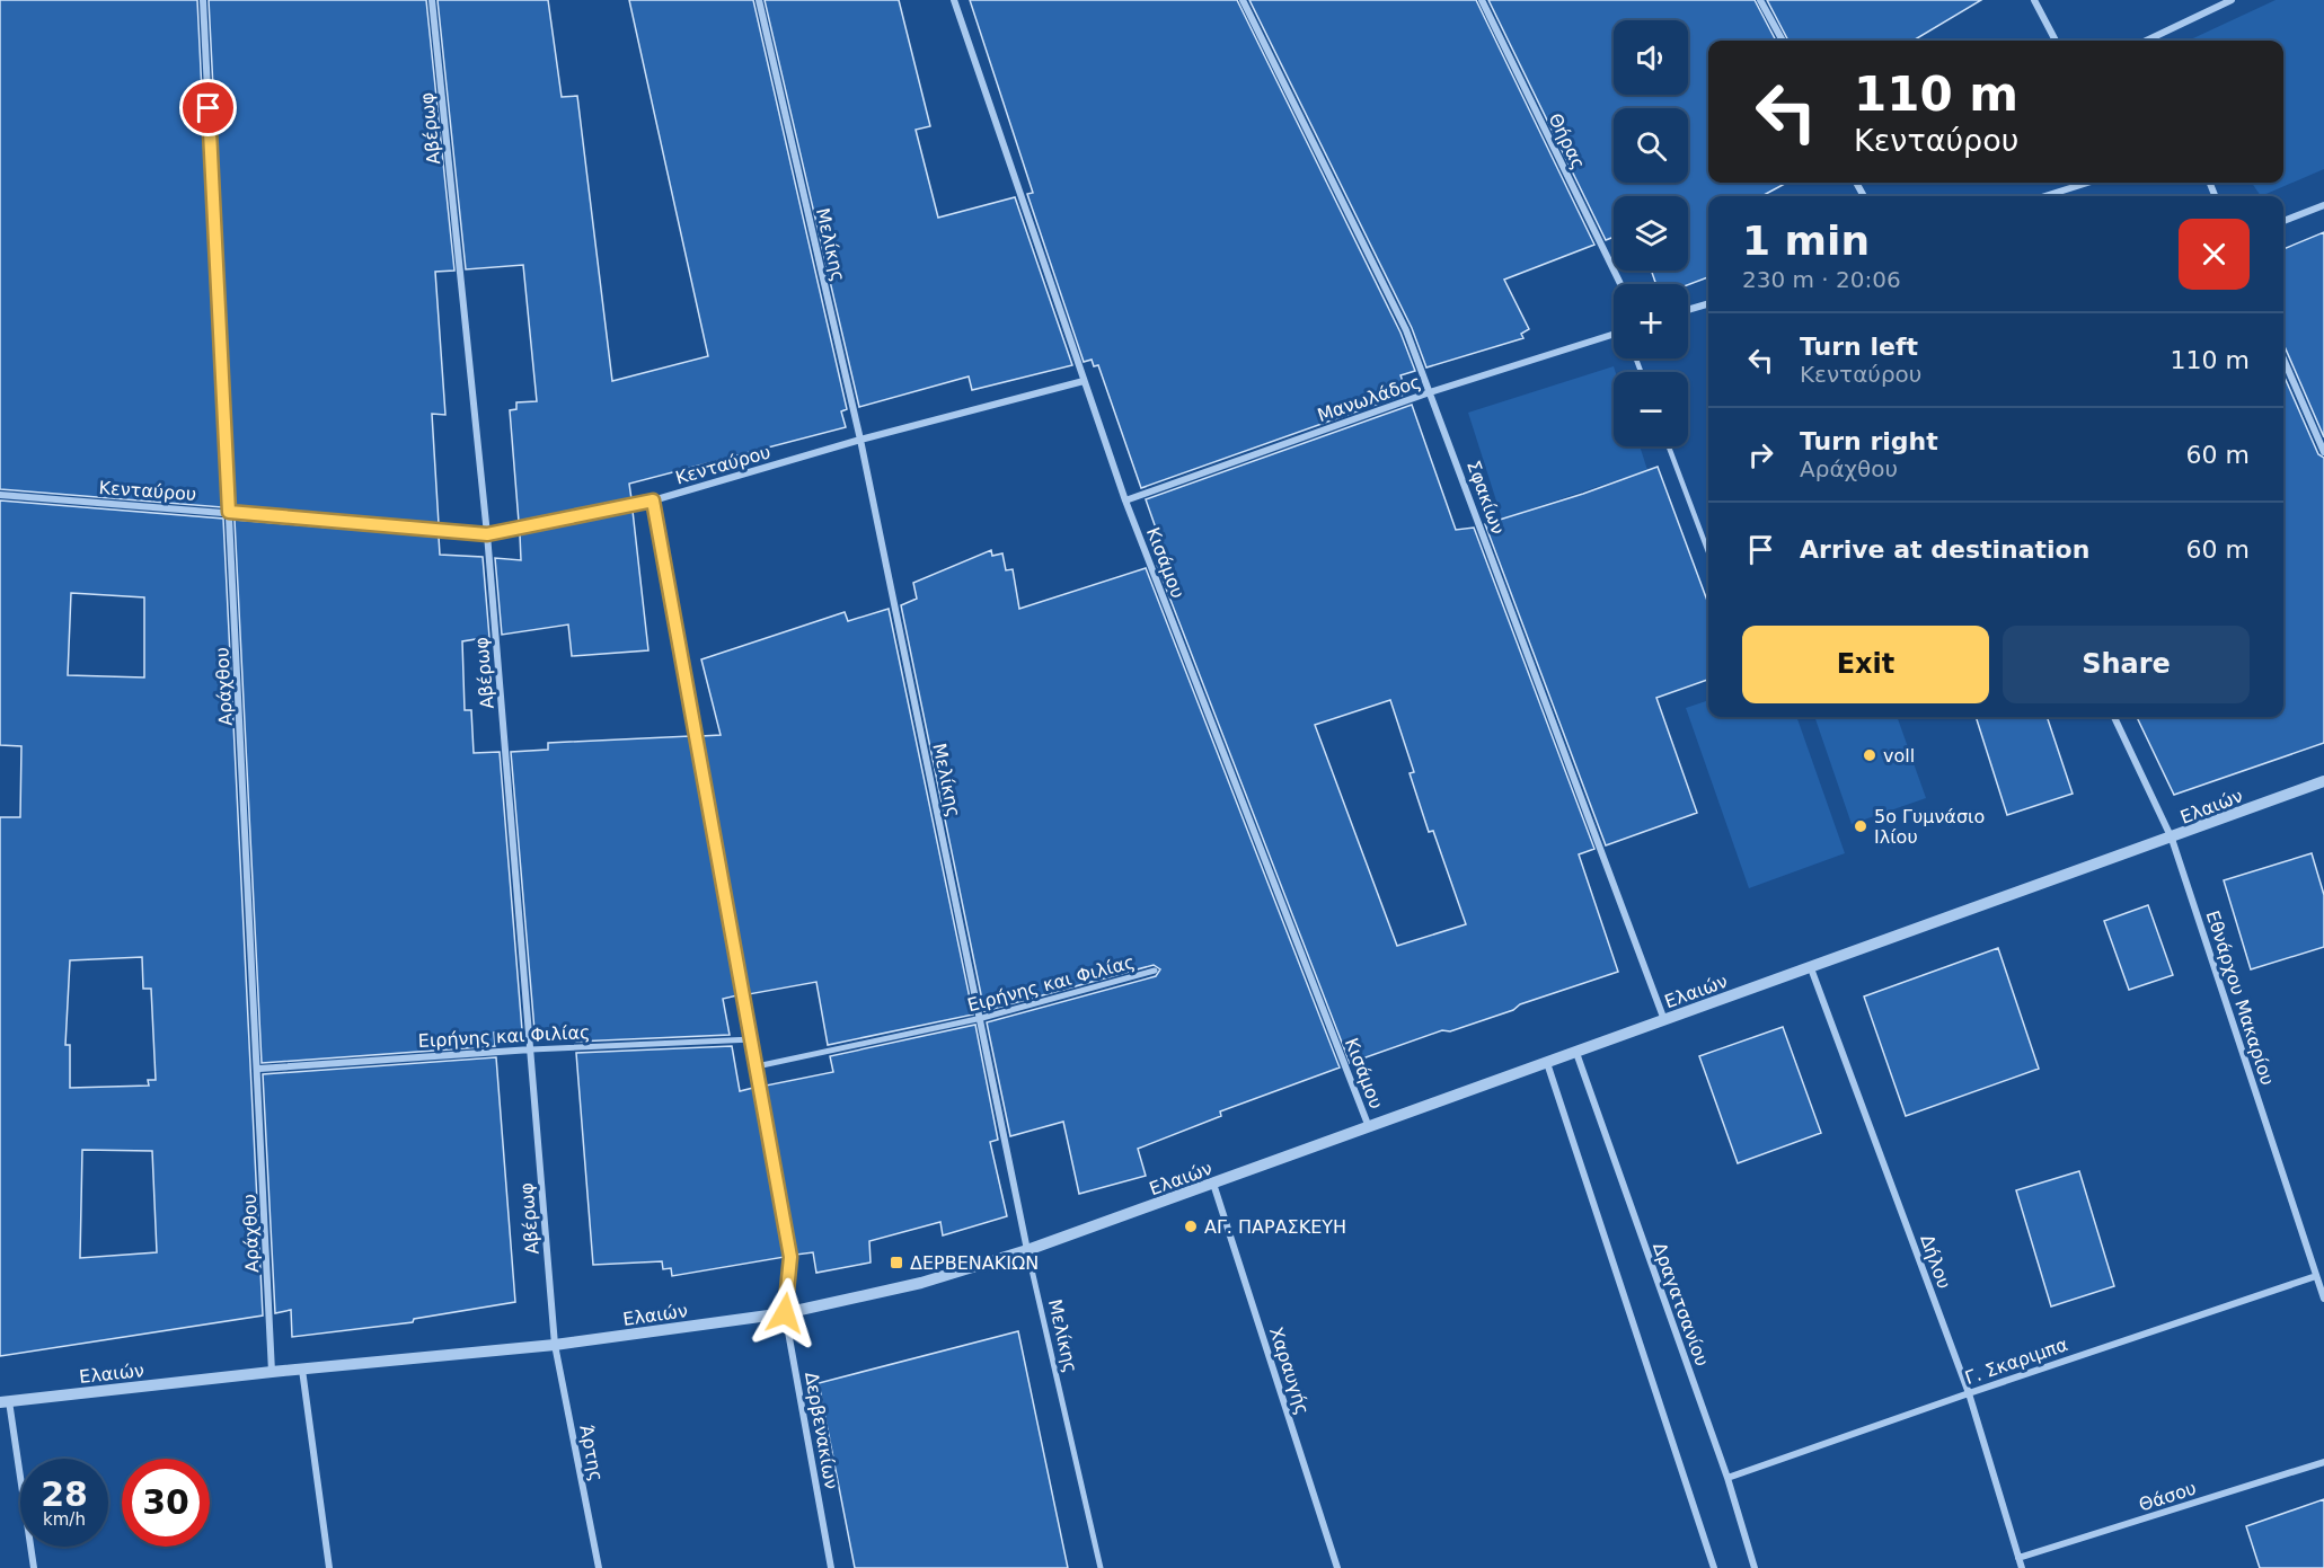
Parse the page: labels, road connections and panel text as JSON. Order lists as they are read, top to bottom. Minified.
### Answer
{"streets":{"street":["Αβέρωφ","Θήρας","Μελίκης","Μανωλάδος","Κενταύρου","Σφακίων","Κισάμου","Αράχθου","Ελαιών","Ειρήνης και Φιλίας","Εθνάρχου Μακαρίου","Δήλου","Δραγατσανίου","Γ. Σκαριμπα","Χαραυγής","Δερβενακίων","Άρτης","Θάσου"]},"crossings":[["Αβέρωφ","Κενταύρου"],["Αβέρωφ","Ελαιών"],["Αβέρωφ","Ειρήνης και Φιλίας"],["Αβέρωφ","Άρτης"],["Μελίκης","Κενταύρου"],["Μελίκης","Ελαιών"],["Μελίκης","Ειρήνης και Φιλίας"],["Μανωλάδος","Σφακίων"],["Μανωλάδος","Κισάμου"],["Κενταύρου","Κισάμου"],["Κενταύρου","Αράχθου"],["Κενταύρου","Δερβενακίων"],["Σφακίων","Ελαιών"],["Κισάμου","Ελαιών"],["Αράχθου","Ελαιών"],["Αράχθου","Ειρήνης και Φιλίας"],["Ελαιών","Εθνάρχου Μακαρίου"],["Ελαιών","Δήλου"],["Ελαιών","Δραγατσανίου"],["Ελαιών","Χαραυγής"],["Ελαιών","Δερβενακίων"],["Ελαιών","Άρτης"],["Ειρήνης και Φιλίας","Δερβενακίων"],["Εθνάρχου Μακαρίου","Γ. Σκαριμπα"],["Δήλου","Γ. Σκαριμπα"],["Δήλου","Θάσου"],["Δραγατσανίου","Γ. Σκαριμπα"]],"places":{"other":["voll","5ο Γυμνάσιο Ιλίου","ΑΓ. ΠΑΡΑΣΚΕΥΗ"],"transit":["ΔΕΡΒΕΝΑΚΙΩΝ"]},"page":{"map_buttons":["+","−"],"turn":["110 m","Κενταύρου"],"heading":["1 min","230 m · 20:06"],"list":[{"name":"Turn left","note":"Κενταύρου","value":"110 m"},{"name":"Turn right","note":"Αράχθου","value":"60 m"},{"name":"Arrive at destination","value":"60 m"}],"buttons":["Exit","Share"],"speed":"28 km/h","limit":"30"}}
